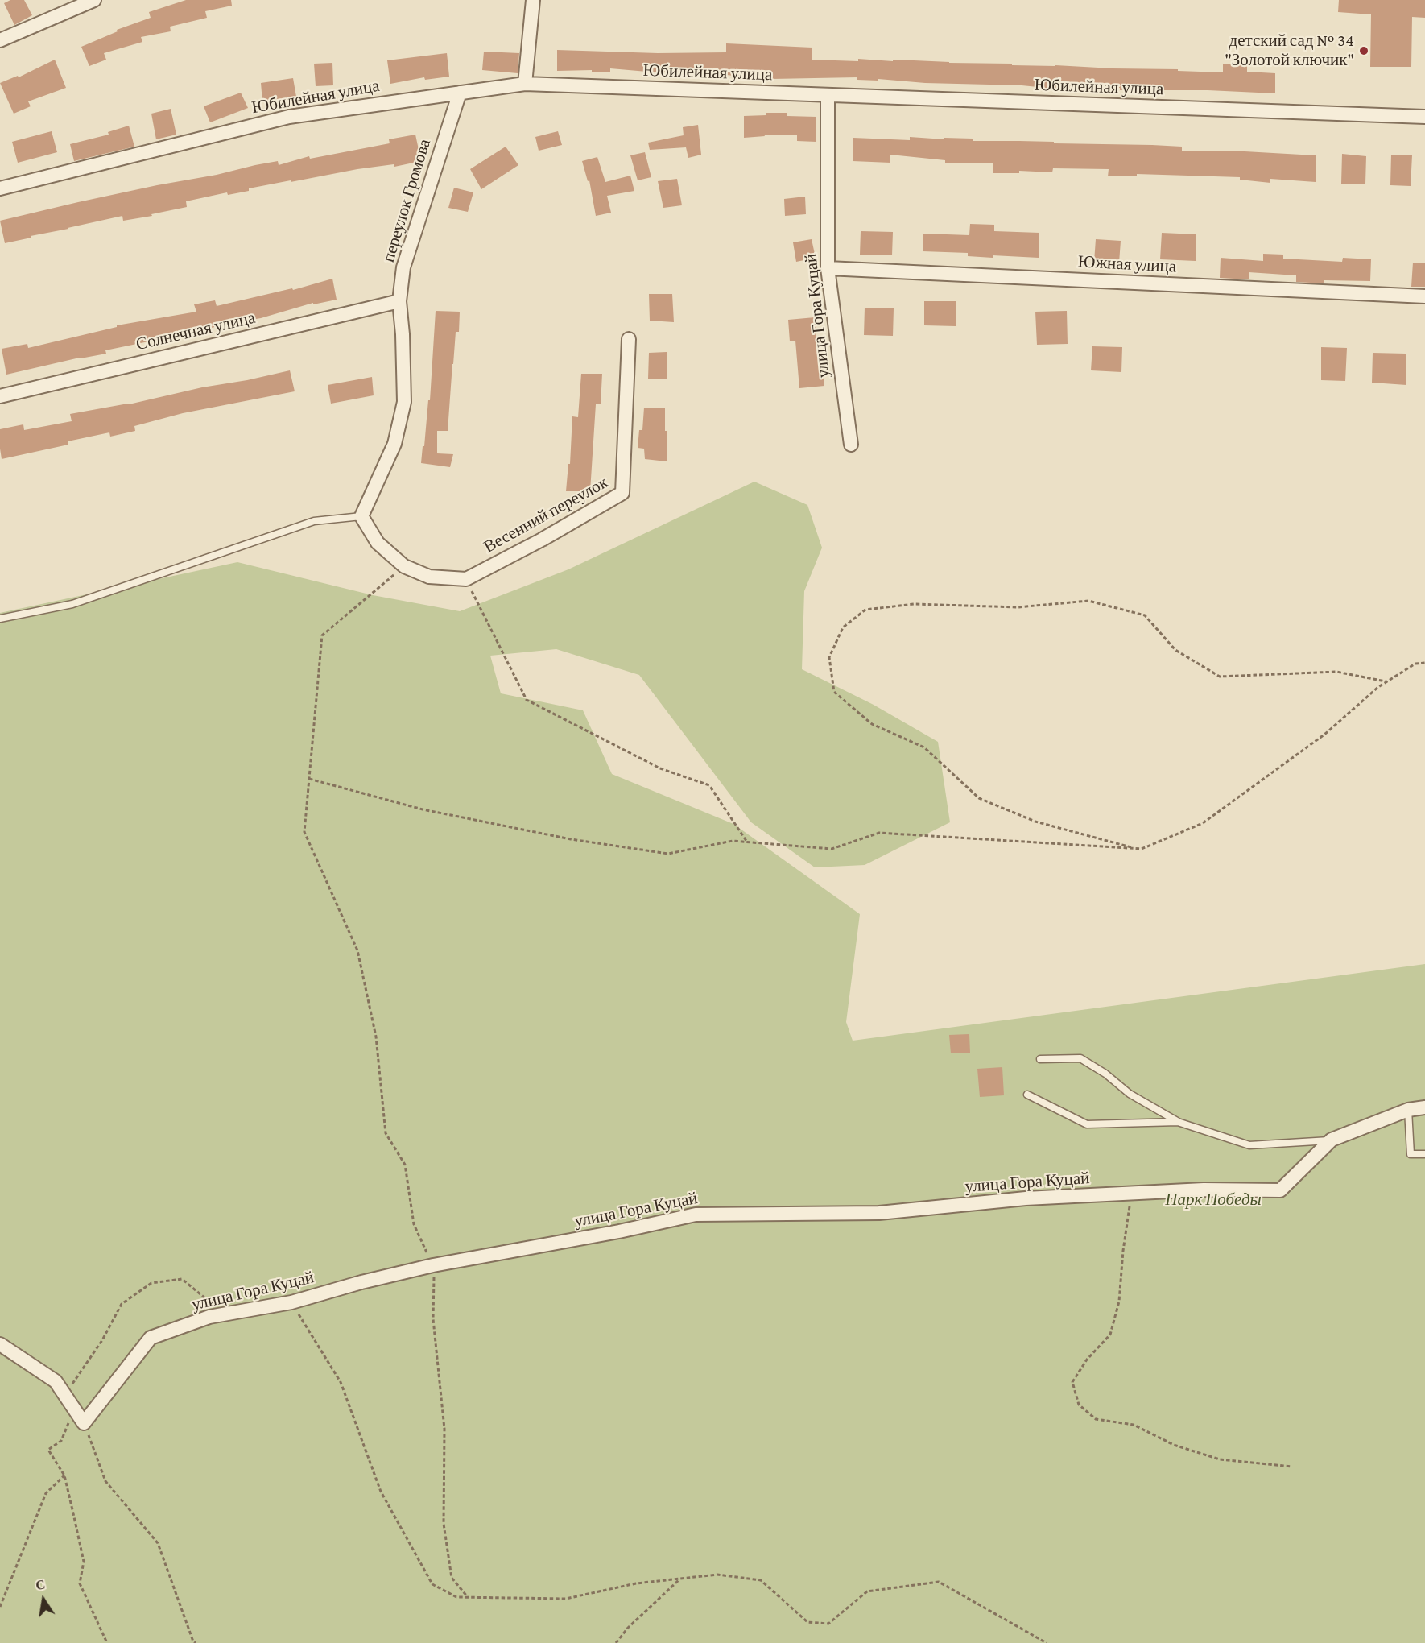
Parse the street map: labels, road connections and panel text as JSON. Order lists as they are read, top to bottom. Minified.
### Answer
{"streets":{"street":["Юбилейная улица","переулок Громова","Южная улица","улица Гора Куцай","Солнечная улица","Весенний переулок"]},"crossings":[["Юбилейная улица","переулок Громова"],["Юбилейная улица","улица Гора Куцай"],["переулок Громова","Солнечная улица"],["Южная улица","улица Гора Куцай"]],"parks":["Парк Победы"],"places":["детский сад № 34 \"Золотой ключик\""],"north":"top"}
